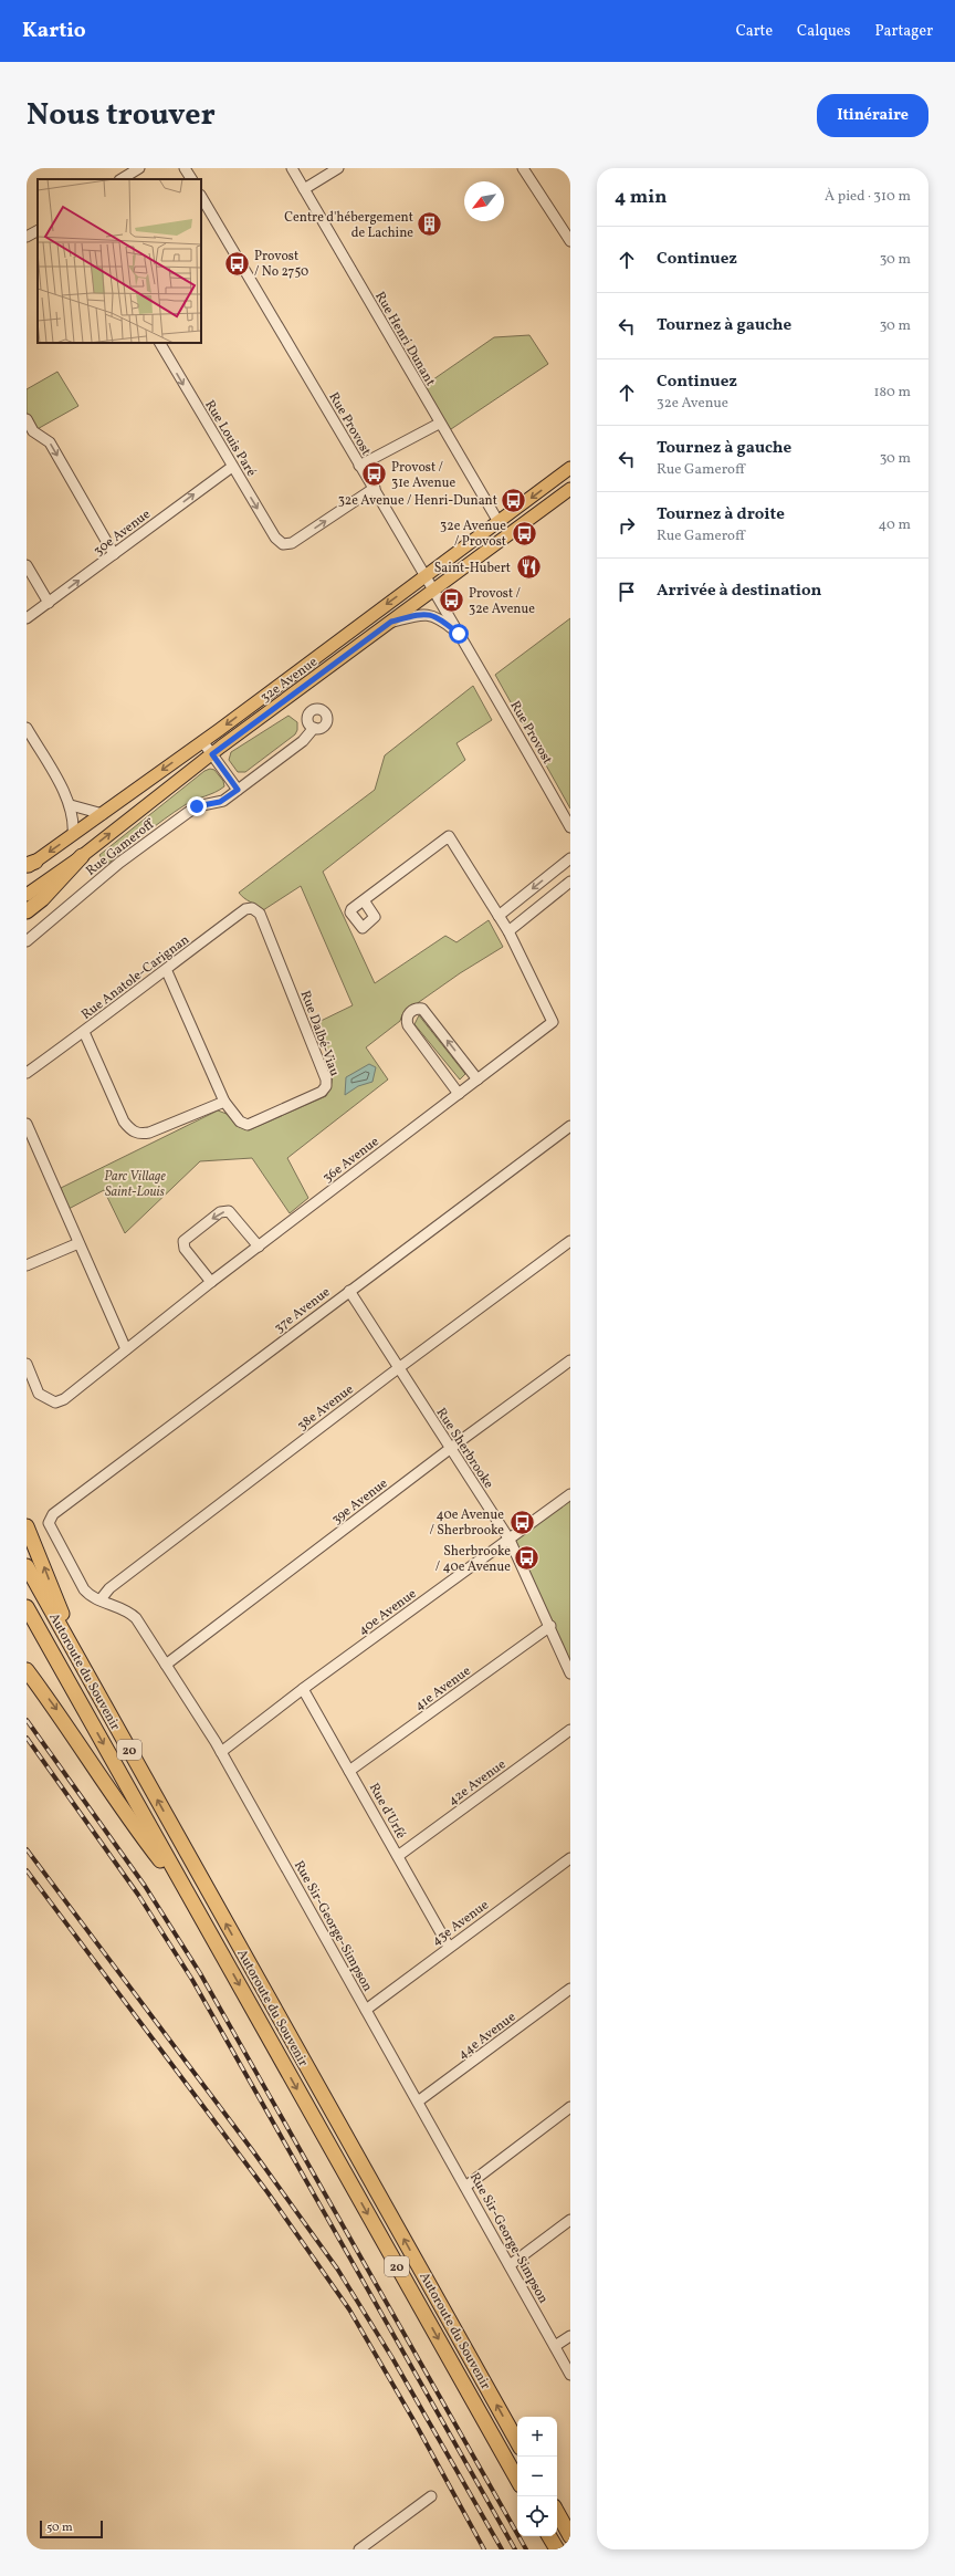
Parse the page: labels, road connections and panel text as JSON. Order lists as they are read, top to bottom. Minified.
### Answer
{"streets":{"highway":["Autoroute du Souvenir","20"],"main road":["32e Avenue"],"street":["Rue Henri Dunant","Rue Provost","Rue Louis Paré","30e Avenue","Rue Gameroff","Rue Anatole-Carignan","Rue Dalbé-Viau","36e Avenue","37e Avenue","38e Avenue","Rue Sherbrooke","39e Avenue","40e Avenue","41e Avenue","42e Avenue","Rue d'Urfé","43e Avenue","Rue Sir-George-Simpson","44e Avenue"]},"crossings":[["Rue Henri Dunant","32e Avenue"],["Rue Provost","Rue Louis Paré"],["Rue Provost","32e Avenue"],["Rue Louis Paré","30e Avenue"],["Rue Anatole-Carignan","Rue Dalbé-Viau"],["37e Avenue","Rue Sherbrooke"],["37e Avenue","Rue Sir-George-Simpson"],["38e Avenue","Rue Sherbrooke"],["38e Avenue","Rue Sir-George-Simpson"],["Rue Sherbrooke","39e Avenue"],["Rue Sherbrooke","40e Avenue"],["Rue Sherbrooke","41e Avenue"],["39e Avenue","Rue Sir-George-Simpson"],["40e Avenue","Rue d'Urfé"],["40e Avenue","Rue Sir-George-Simpson"],["41e Avenue","Rue d'Urfé"],["42e Avenue","Rue d'Urfé"],["Rue d'Urfé","43e Avenue"],["43e Avenue","Rue Sir-George-Simpson"],["Rue Sir-George-Simpson","44e Avenue"]],"one_way":["30e Avenue"],"parks":["Parc Village Saint-Louis"],"places":{"building":["Centre d'hébergement de Lachine"],"bus stop":["Provost / No 2750","Provost / 31e Avenue","32e Avenue / Henri-Dunant","32e Avenue / Provost","Provost / 32e Avenue","40e Avenue / Sherbrooke","Sherbrooke / 40e Avenue"],"restaurant":["Saint-Hubert"]},"scale_bar":"50 m","north":"bottom left","page":{"header":"Kartio","nav":["Carte","Calques","Partager"],"title":"Nous trouver","buttons":"Itinéraire","heading":["4 min","À pied · 310 m"],"list":[["Continuez","30 m"],["Tournez à gauche","30 m"],["Continuez","32e Avenue","180 m"],["Tournez à gauche","Rue Gameroff","30 m"],["Tournez à droite","Rue Gameroff","40 m"],"Arrivée à destination"],"map_buttons":["+","−"],"scale":"50 m"}}
